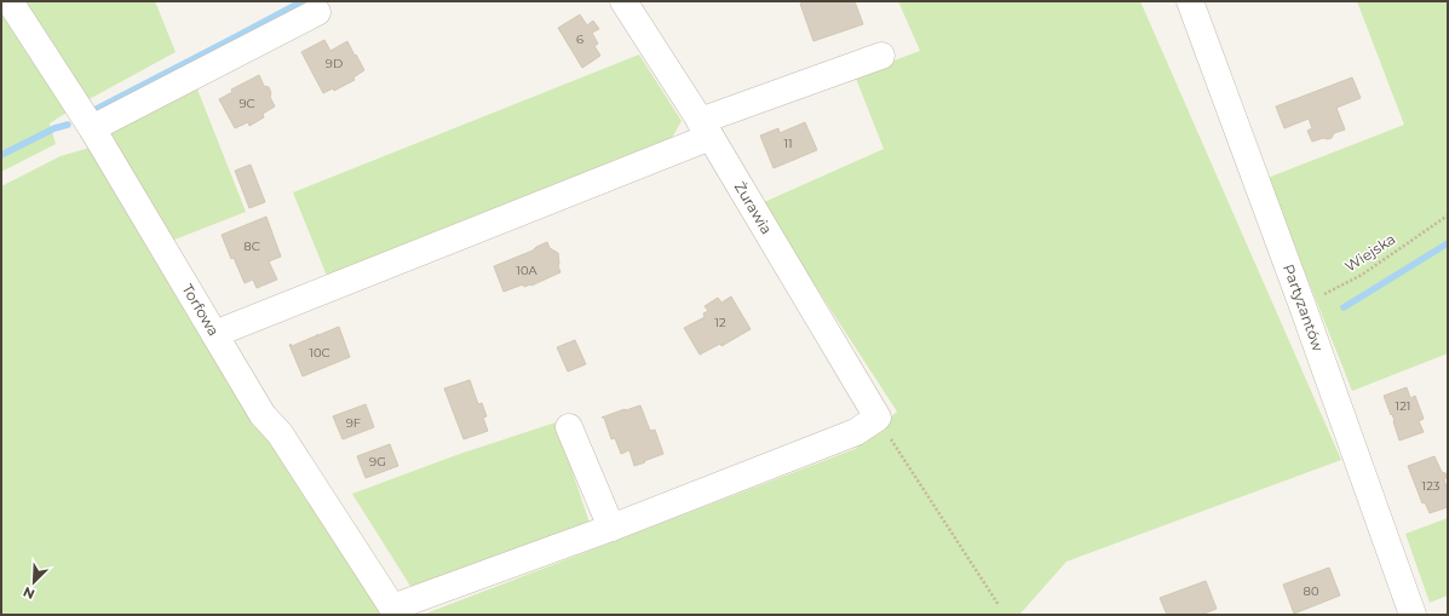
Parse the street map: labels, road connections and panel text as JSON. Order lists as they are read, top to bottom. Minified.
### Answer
{"streets":{"street":["Żurawia","Partyzantów","Torfowa"],"path":["Wiejska"]},"crossings":[["Wiejska","Partyzantów"]],"house_numbers":["6","9D","9C","11","8C","10A","12","10C","121","9F","9G","123","80"],"north":"bottom left"}
